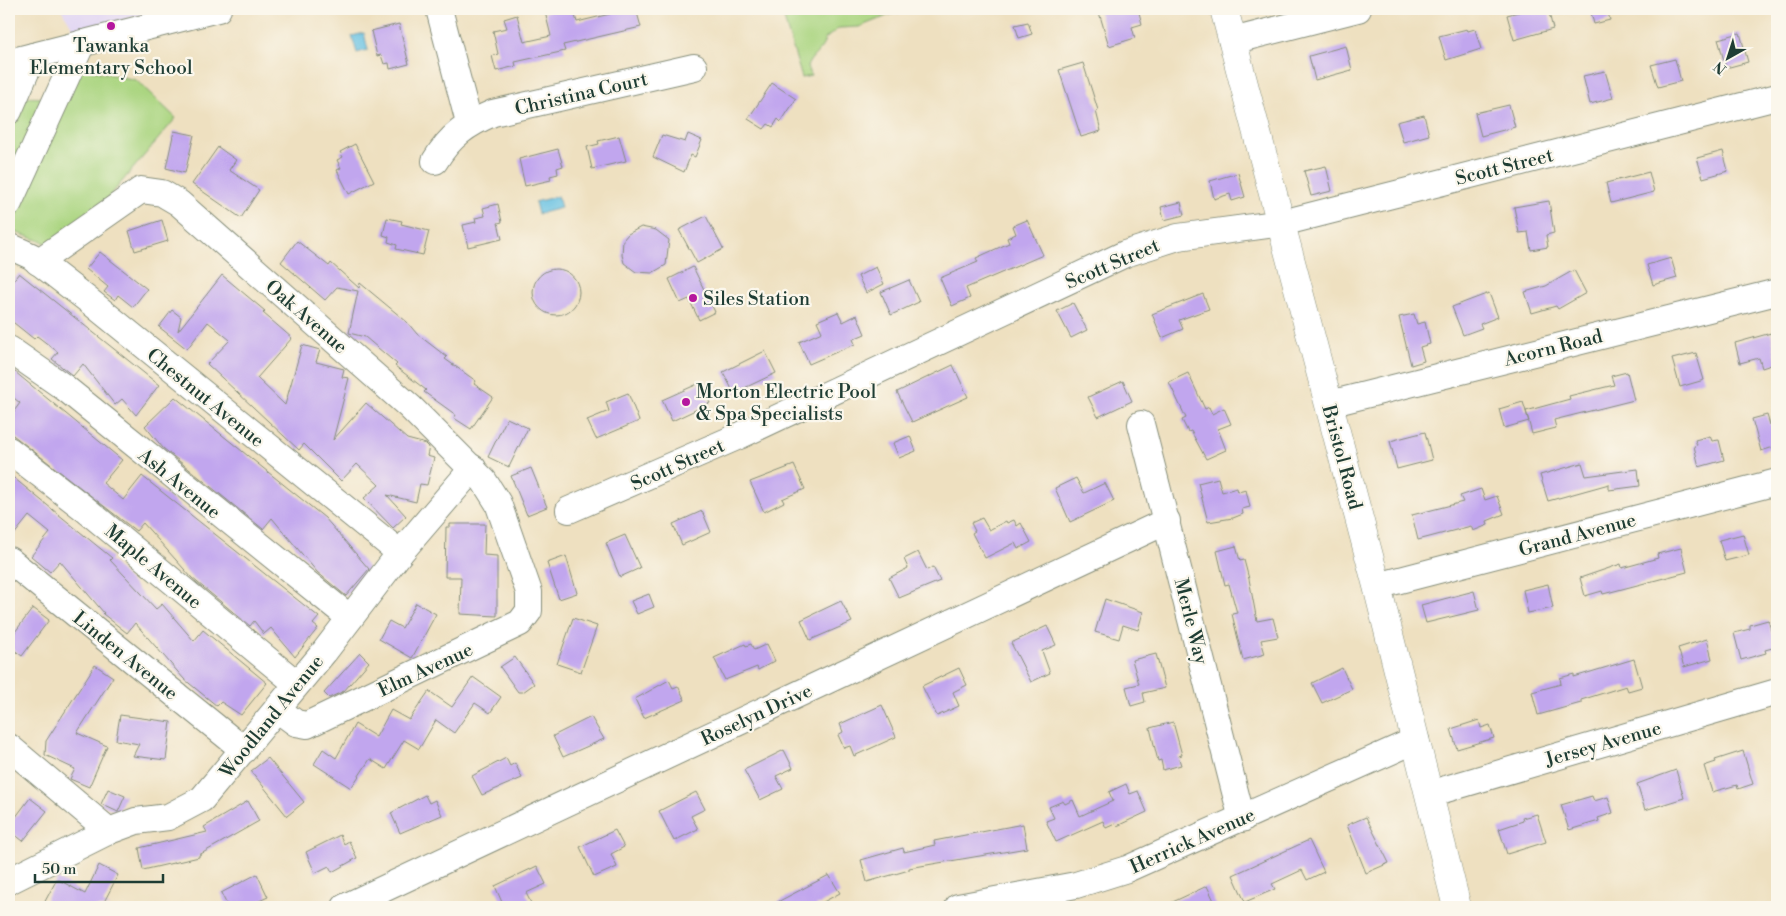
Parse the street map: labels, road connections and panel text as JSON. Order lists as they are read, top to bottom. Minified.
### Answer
{"streets":{"main road":["Bristol Road"],"street":["Christina Court","Scott Street","Oak Avenue","Acorn Road","Chestnut Avenue","Ash Avenue","Grand Avenue","Maple Avenue","Merle Way","Linden Avenue","Elm Avenue","Roselyn Drive","Woodland Avenue","Jersey Avenue","Herrick Avenue"]},"crossings":[["Scott Street","Bristol Road"],["Oak Avenue","Chestnut Avenue"],["Oak Avenue","Elm Avenue"],["Oak Avenue","Woodland Avenue"],["Acorn Road","Bristol Road"],["Chestnut Avenue","Woodland Avenue"],["Bristol Road","Grand Avenue"],["Bristol Road","Jersey Avenue"],["Bristol Road","Herrick Avenue"],["Ash Avenue","Woodland Avenue"],["Maple Avenue","Woodland Avenue"],["Merle Way","Roselyn Drive"],["Merle Way","Herrick Avenue"],["Linden Avenue","Woodland Avenue"],["Elm Avenue","Woodland Avenue"]],"places":["Tawanka Elementary School","Siles Station","Morton Electric Pool & Spa Specialists"],"scale_bar":"50 m","north":"bottom left"}
